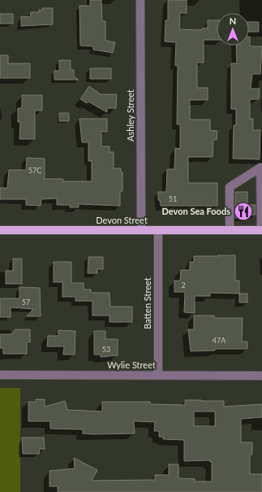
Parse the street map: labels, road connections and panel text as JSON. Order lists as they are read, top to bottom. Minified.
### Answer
{"streets":{"main road":["Devon Street"],"street":["Ashley Street","Batten Street","Wylie Street"]},"crossings":[["Ashley Street","Devon Street"],["Devon Street","Batten Street"],["Batten Street","Wylie Street"]],"places":{"restaurant":["Devon Sea Foods"]},"house_numbers":["57C","51","2","57","47A","53"],"north":"top"}
